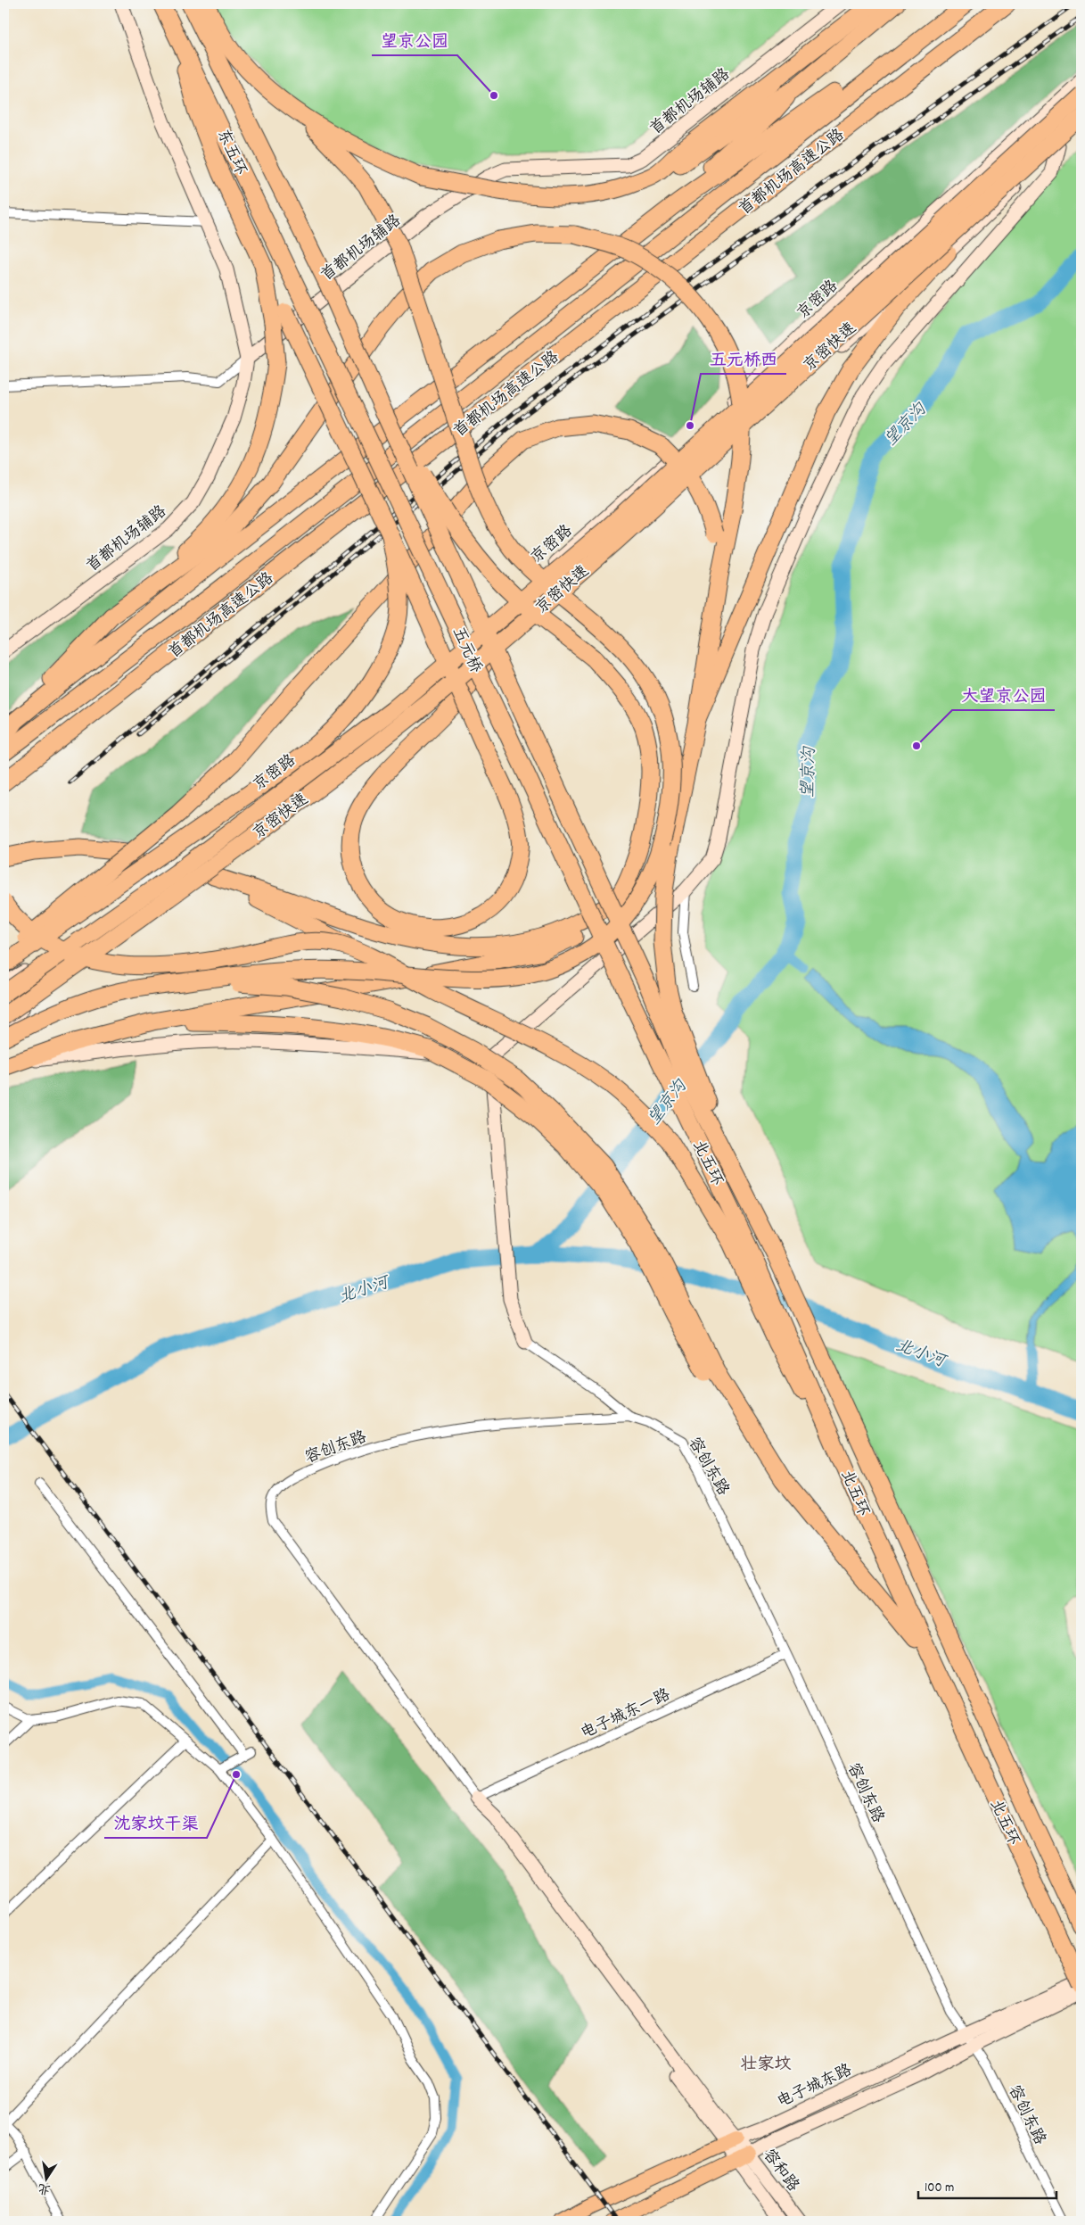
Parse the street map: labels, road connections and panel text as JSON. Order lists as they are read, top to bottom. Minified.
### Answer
{"streets":{"highway":["东五环","首都机场高速公路","京密快速","五元桥","北五环"],"main road":["电子城东路"],"street":["首都机场辅路","京密路","容创东路","电子城东一路","容和路"]},"crossings":[["东五环","五元桥"],["五元桥","北五环"],["北五环","电子城东路"],["容创东路","电子城东一路"],["容创东路","电子城东路"],["容创东路","容和路"],["电子城东一路","容和路"],["电子城东路","容和路"]],"districts":["壮家坟"],"water":["望京沟","北小河"],"places":["望京公园","五元桥西","大望京公园","沈家坟干渠"],"scale_bar":"100 m","north":"bottom"}
